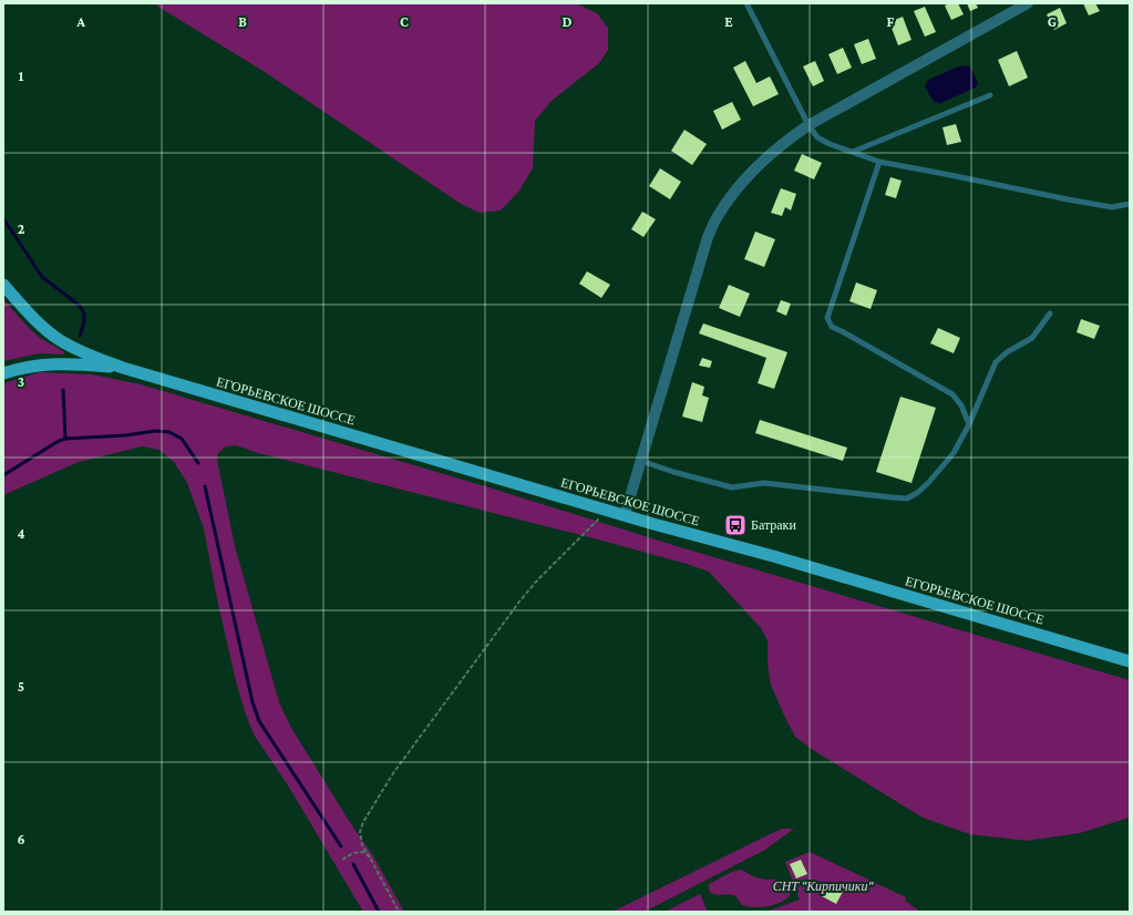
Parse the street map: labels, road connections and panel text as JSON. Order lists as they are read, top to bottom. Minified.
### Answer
{"streets":{"main road":["ЕГОРЬЕВСКОЕ ШОССЕ"]},"parks":["СНТ \"Кирпичики\""],"places":{"bus stop":["Батраки"]},"grid":{"columns":["A","B","C","D","E","F","G"],"rows":["1","2","3","4","5","6"]}}
